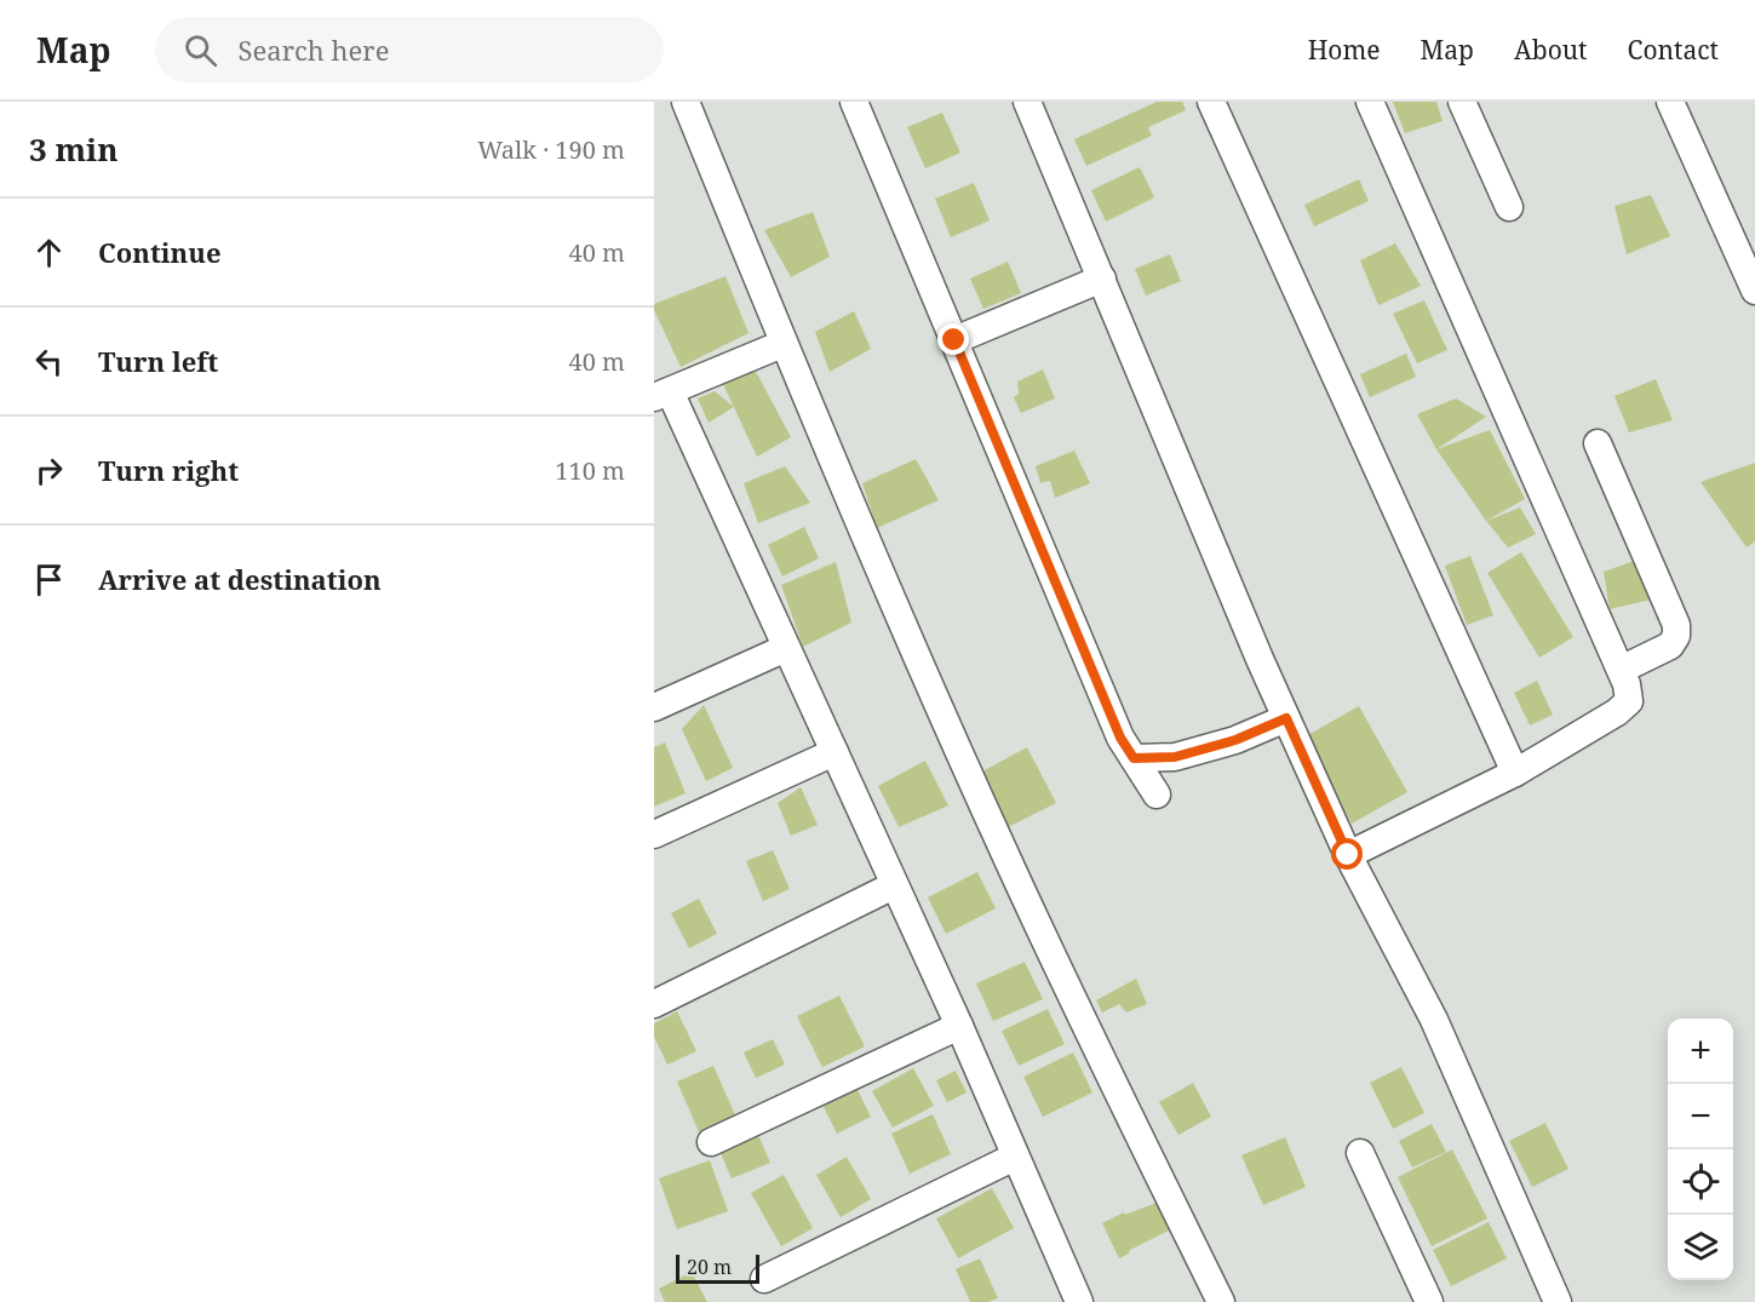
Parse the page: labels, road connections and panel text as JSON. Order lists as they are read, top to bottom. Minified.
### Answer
{"scale_bar":"20 m","page":{"header":"Map","search":"Search here","nav":["Home","Map","About","Contact"],"heading":["3 min","Walk · 190 m"],"list":[["Continue","40 m"],["Turn left","40 m"],["Turn right","110 m"],"Arrive at destination"],"map_buttons":["+","−"],"scale":"20 m"}}
